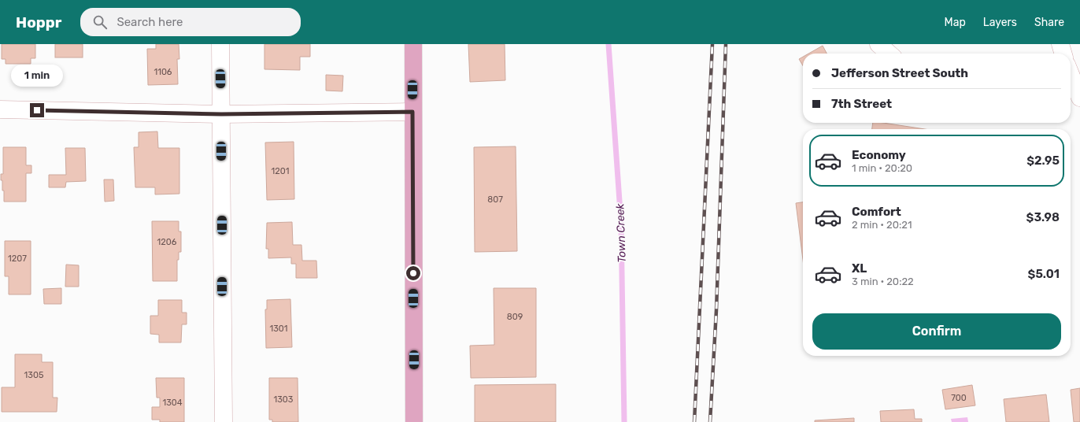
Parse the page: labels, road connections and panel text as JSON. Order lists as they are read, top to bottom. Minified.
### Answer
{"water":["Town Creek"],"house_numbers":["1106","1201","807","1206","1207","809","1301","1305","700","1303","1304"],"page":{"header":"Hoppr","search":"Search here","nav":["Map","Layers","Share"],"banner":["Jefferson Street South","7th Street"],"bubble":"1 min","list":[{"name":"Economy","note":"1 min · 20:20","value":"$2.95"},{"name":"Comfort","note":"2 min · 20:21","value":"$3.98"},{"name":"XL","note":"3 min · 20:22","value":"$5.01"}],"buttons":"Confirm"}}
